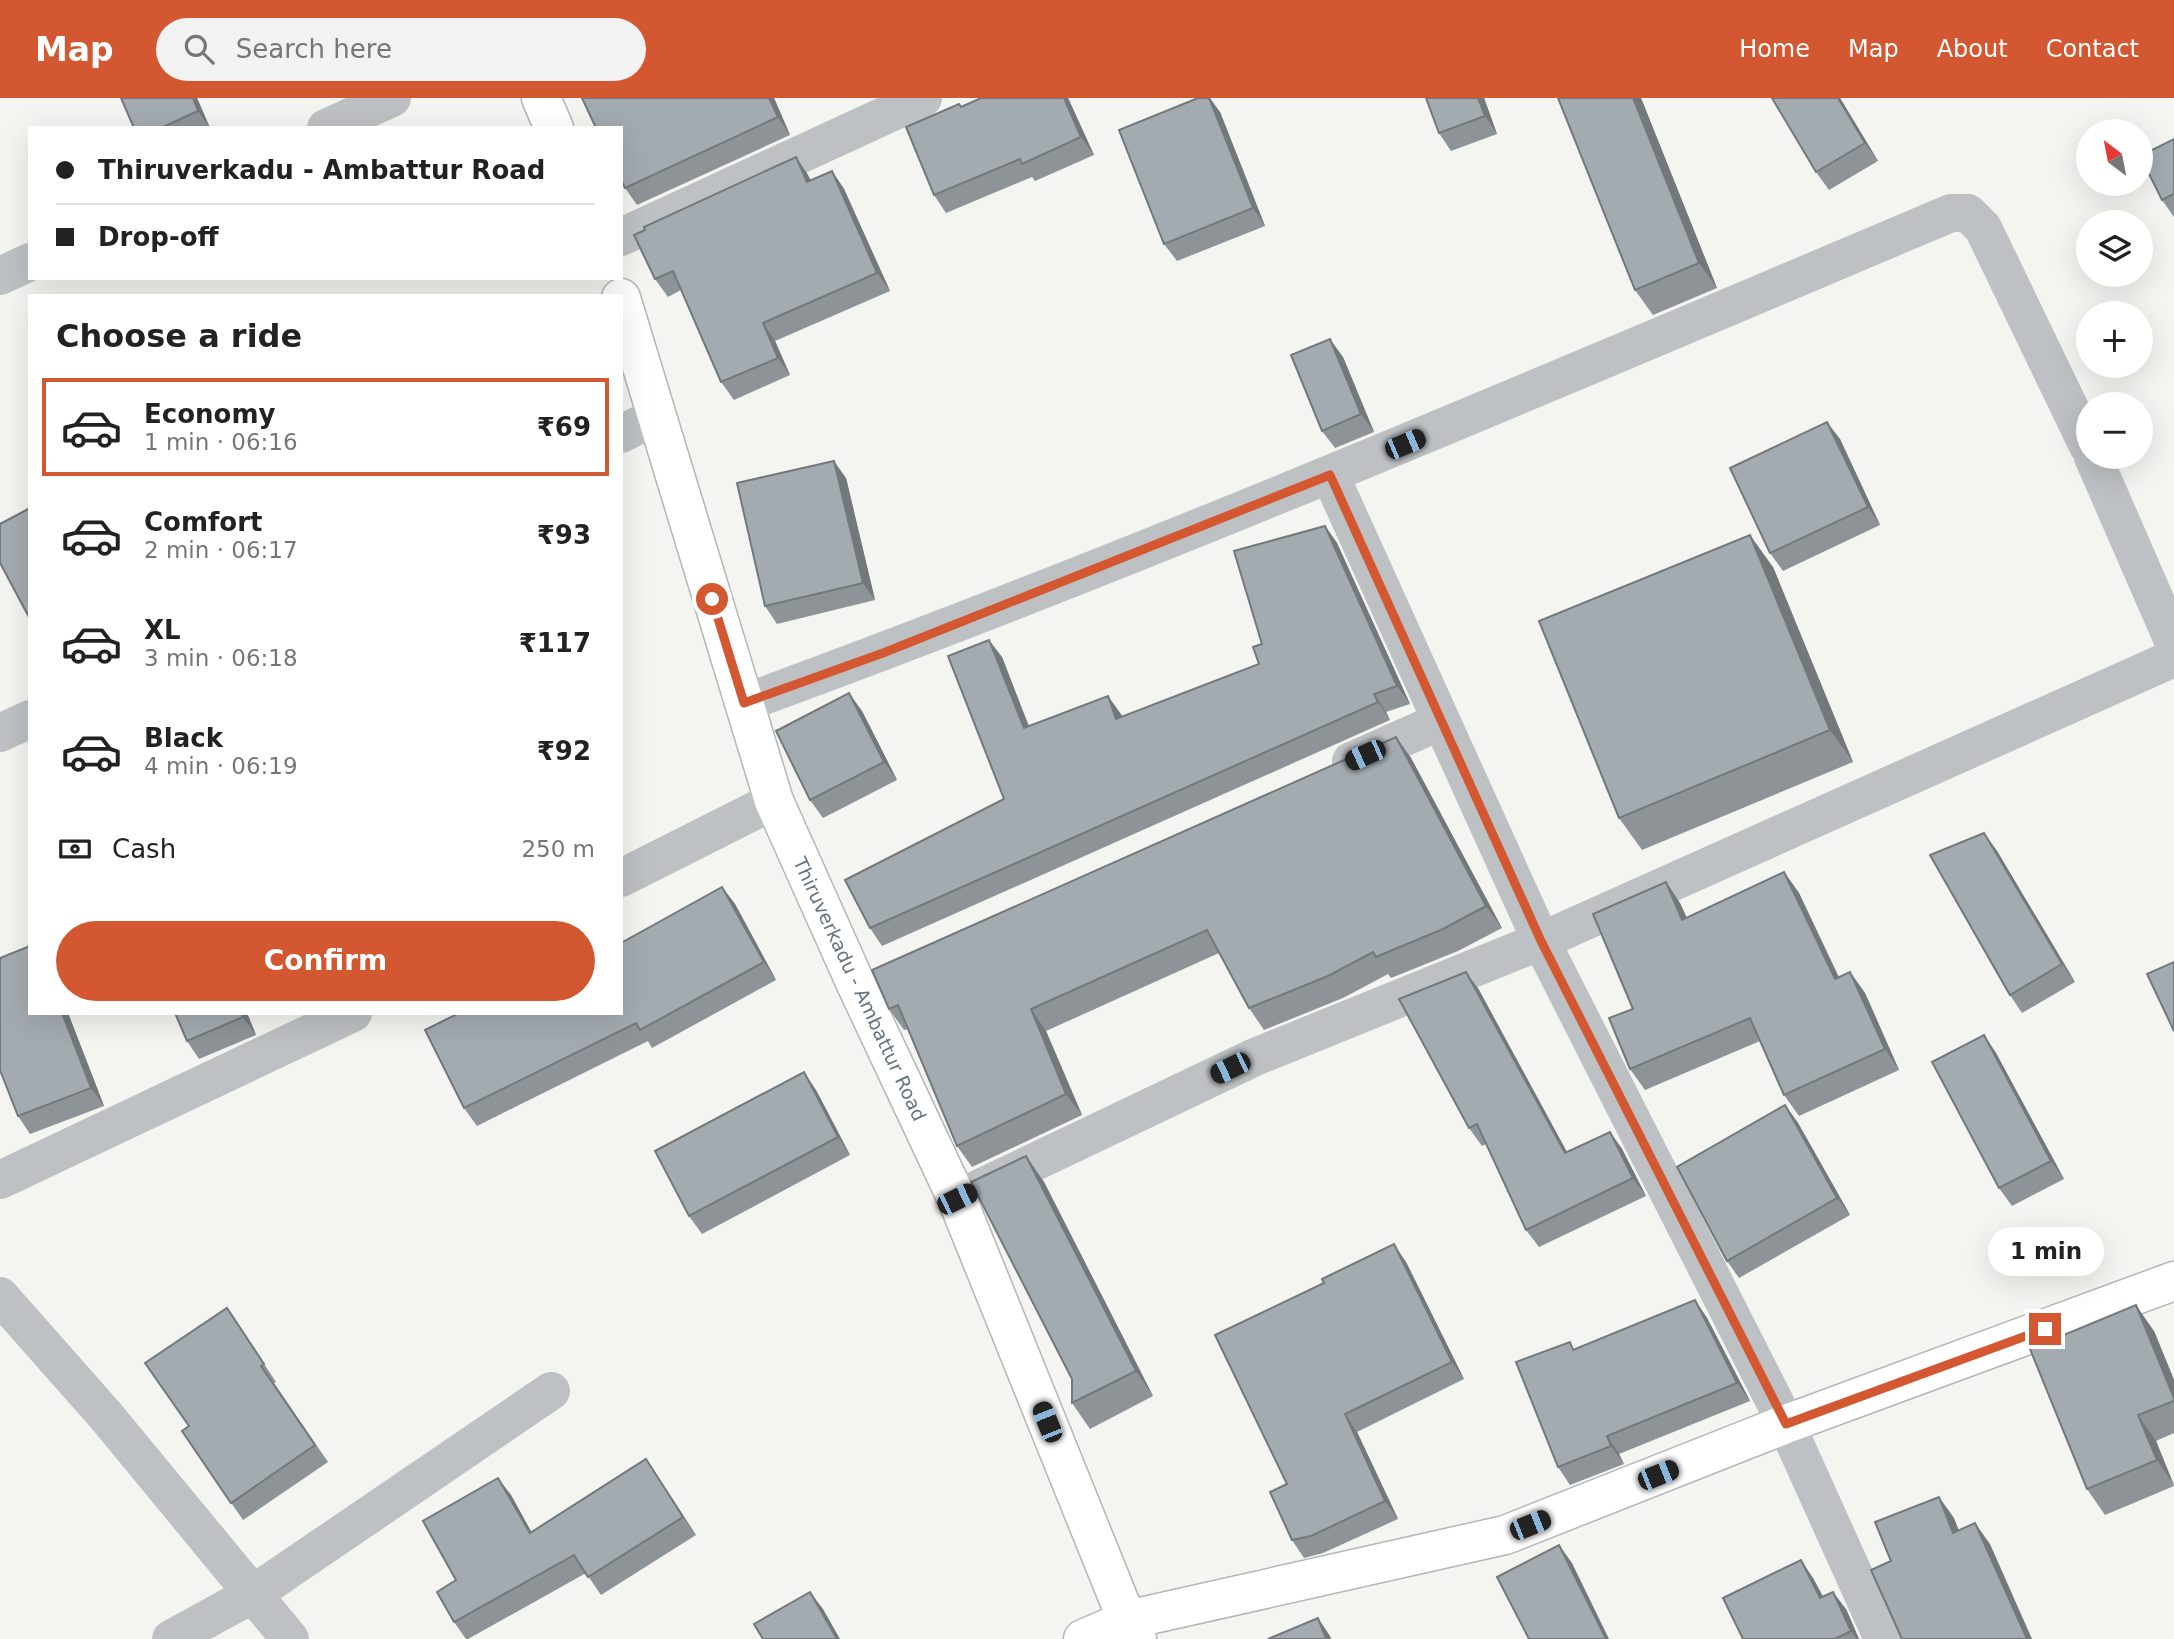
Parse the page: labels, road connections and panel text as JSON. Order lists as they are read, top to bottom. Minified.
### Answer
{"streets":{"main road":["Thiruverkadu - Ambattur Road"]},"north":"top left","page":{"header":"Map","search":"Search here","nav":["Home","Map","About","Contact"],"map_buttons":["+","−"],"banner":["Thiruverkadu - Ambattur Road","Drop-off"],"heading":"Choose a ride","list":[{"name":"Economy","note":"1 min · 06:16","value":"₹69"},{"name":"Comfort","note":"2 min · 06:17","value":"₹93"},{"name":"XL","note":"3 min · 06:18","value":"₹117"},{"name":"Black","note":"4 min · 06:19","value":"₹92"}],"pay":["Cash","250 m"],"buttons":"Confirm","bubble":"1 min"}}
